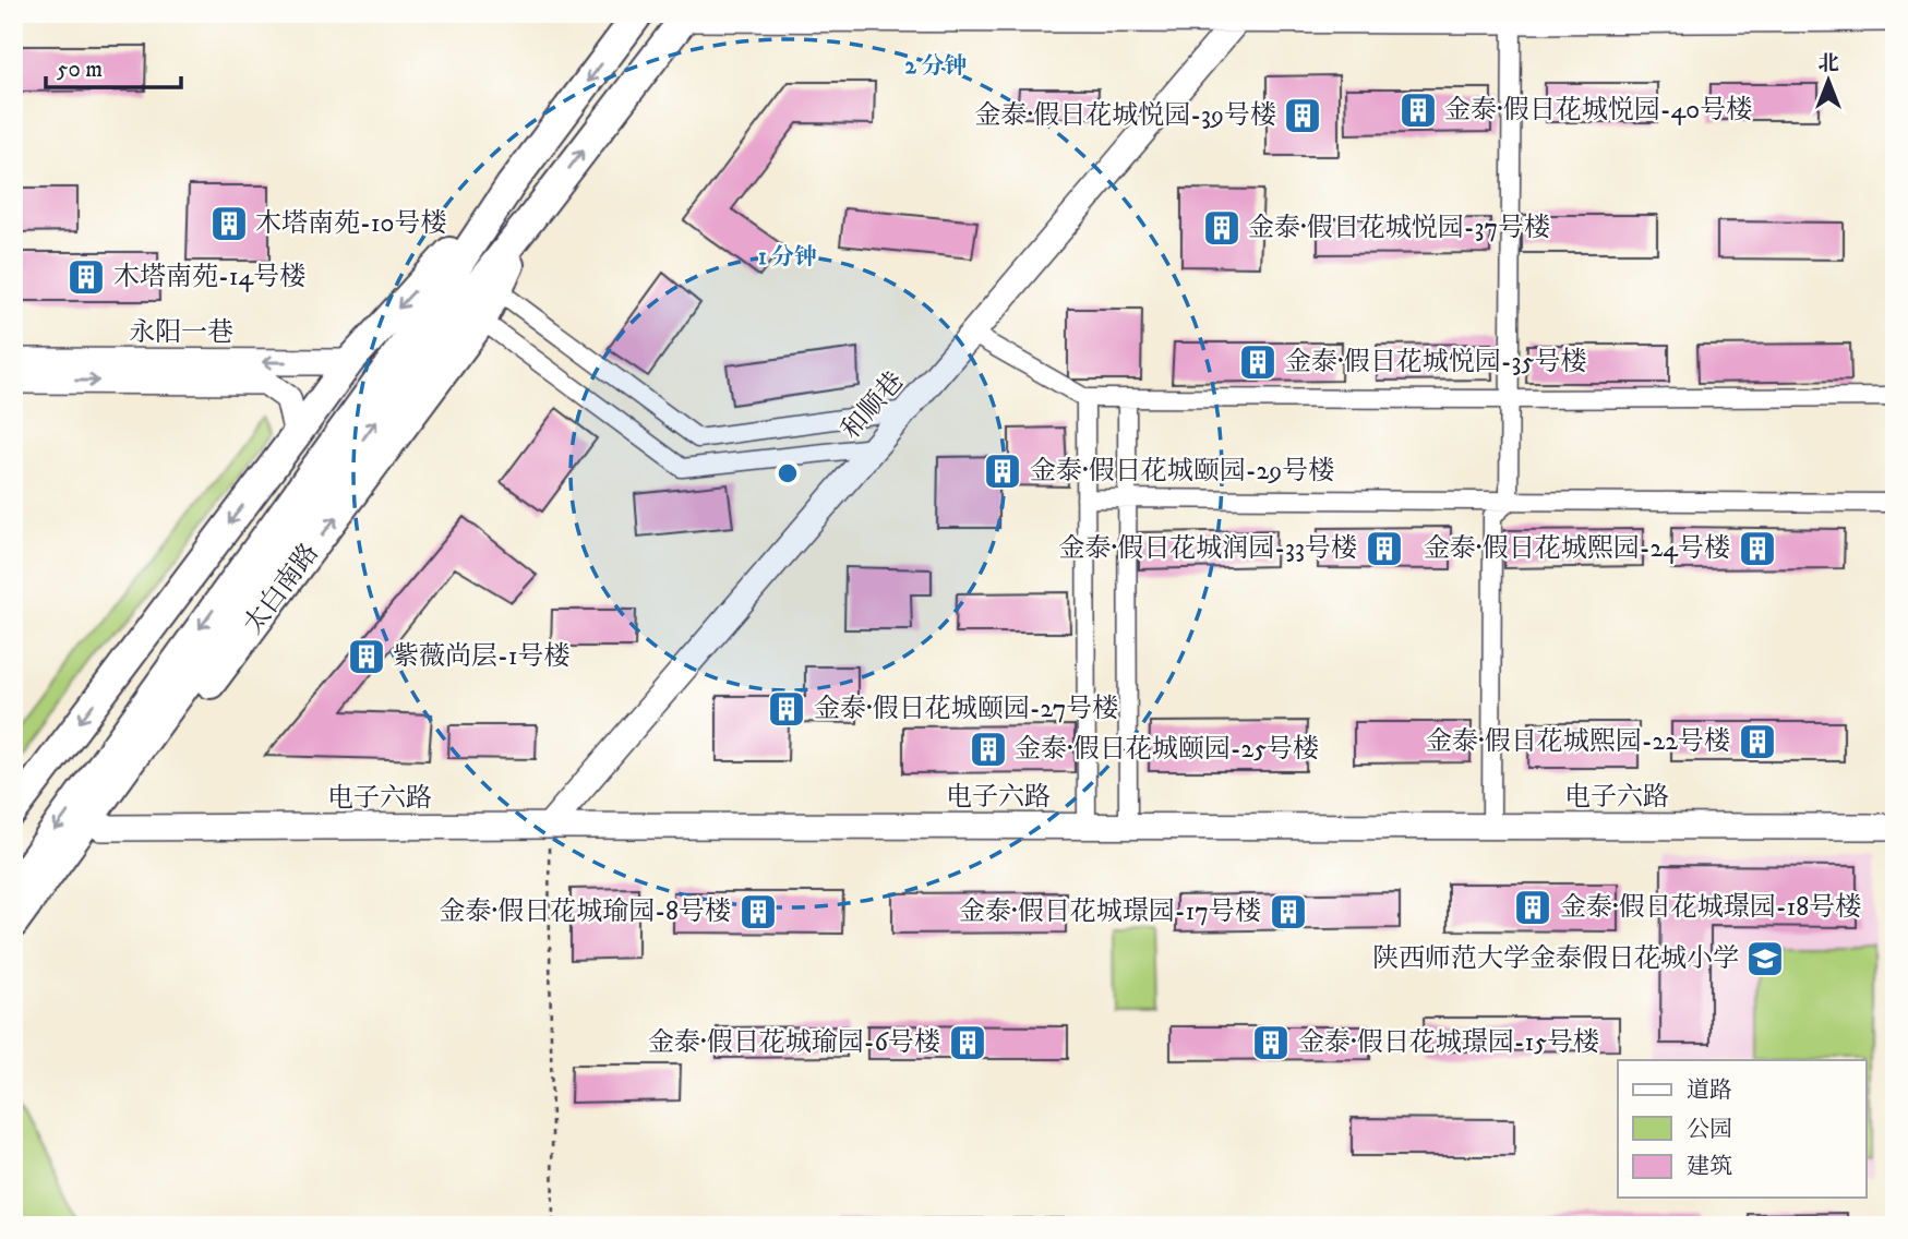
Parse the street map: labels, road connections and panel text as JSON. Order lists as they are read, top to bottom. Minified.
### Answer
{"streets":{"main road":["太白南路"],"street":["永阳一巷","和顺巷","电子六路"]},"crossings":[["永阳一巷","太白南路"],["和顺巷","电子六路"],["太白南路","电子六路"]],"places":{"building":["金泰·假日花城悦园-40号楼","金泰·假日花城悦园-39号楼","木塔南苑-10号楼","金泰·假日花城悦园-37号楼","木塔南苑-14号楼","金泰·假日花城悦园-35号楼","金泰·假日花城颐园-29号楼","金泰·假日花城润园-33号楼","金泰·假日花城熙园-24号楼","紫薇尚层-1号楼","金泰·假日花城颐园-27号楼","金泰·假日花城熙园-22号楼","金泰·假日花城颐园-25号楼","金泰·假日花城璟园-18号楼","金泰·假日花城瑜园-8号楼","金泰·假日花城璟园-17号楼","金泰·假日花城瑜园-6号楼","金泰·假日花城璟园-15号楼"],"school or university":["陕西师范大学金泰假日花城小学"]},"legend":["道路","公园","建筑"],"scale_bar":"50 m","north":"top","rings":["2 分钟","1 分钟"]}
